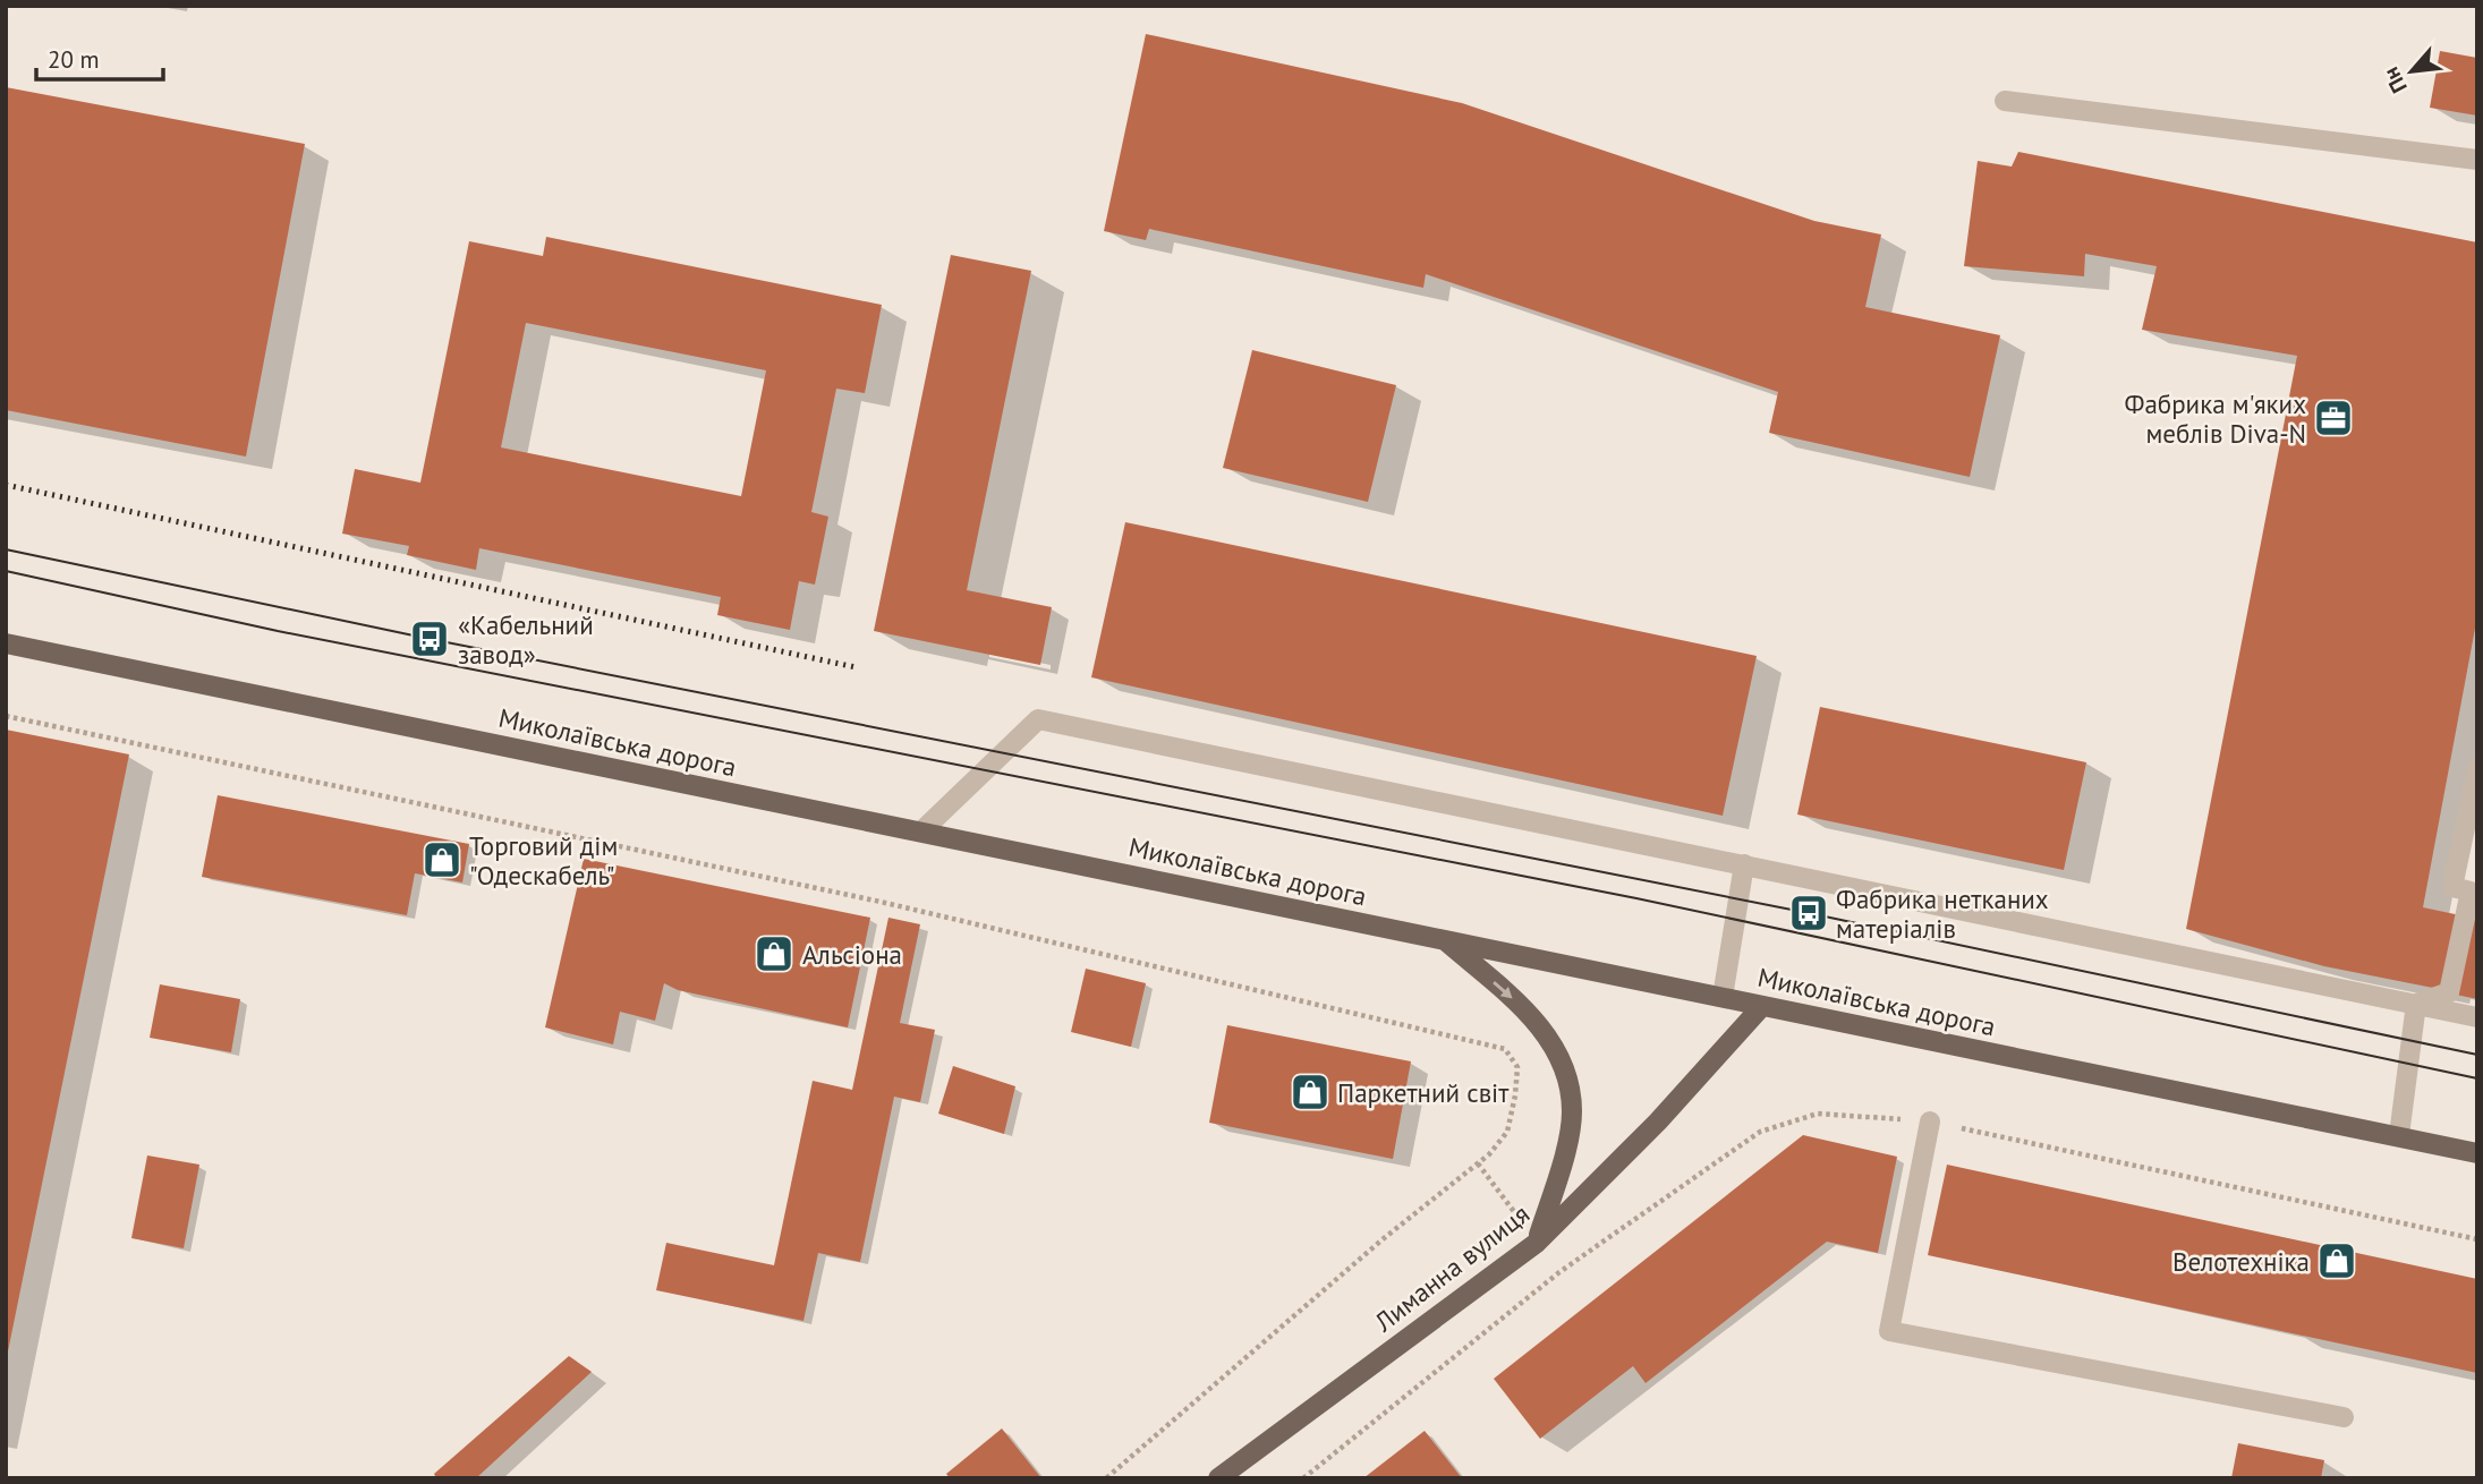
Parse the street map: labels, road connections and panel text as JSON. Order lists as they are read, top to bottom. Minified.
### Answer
{"streets":{"main road":["Миколаївська дорога","Лиманна вулиця"]},"crossings":[["Миколаївська дорога","Лиманна вулиця"]],"places":{"office":["Фабрика м'яких меблів Diva-N"],"bus stop":["«Кабельний завод»","Фабрика нетканих матеріалів"],"shop":["Торговий дім \"Одескабель\"","Альсіона","Паркетний світ","Велотехніка"]},"scale_bar":"20 m","north":"bottom left"}
